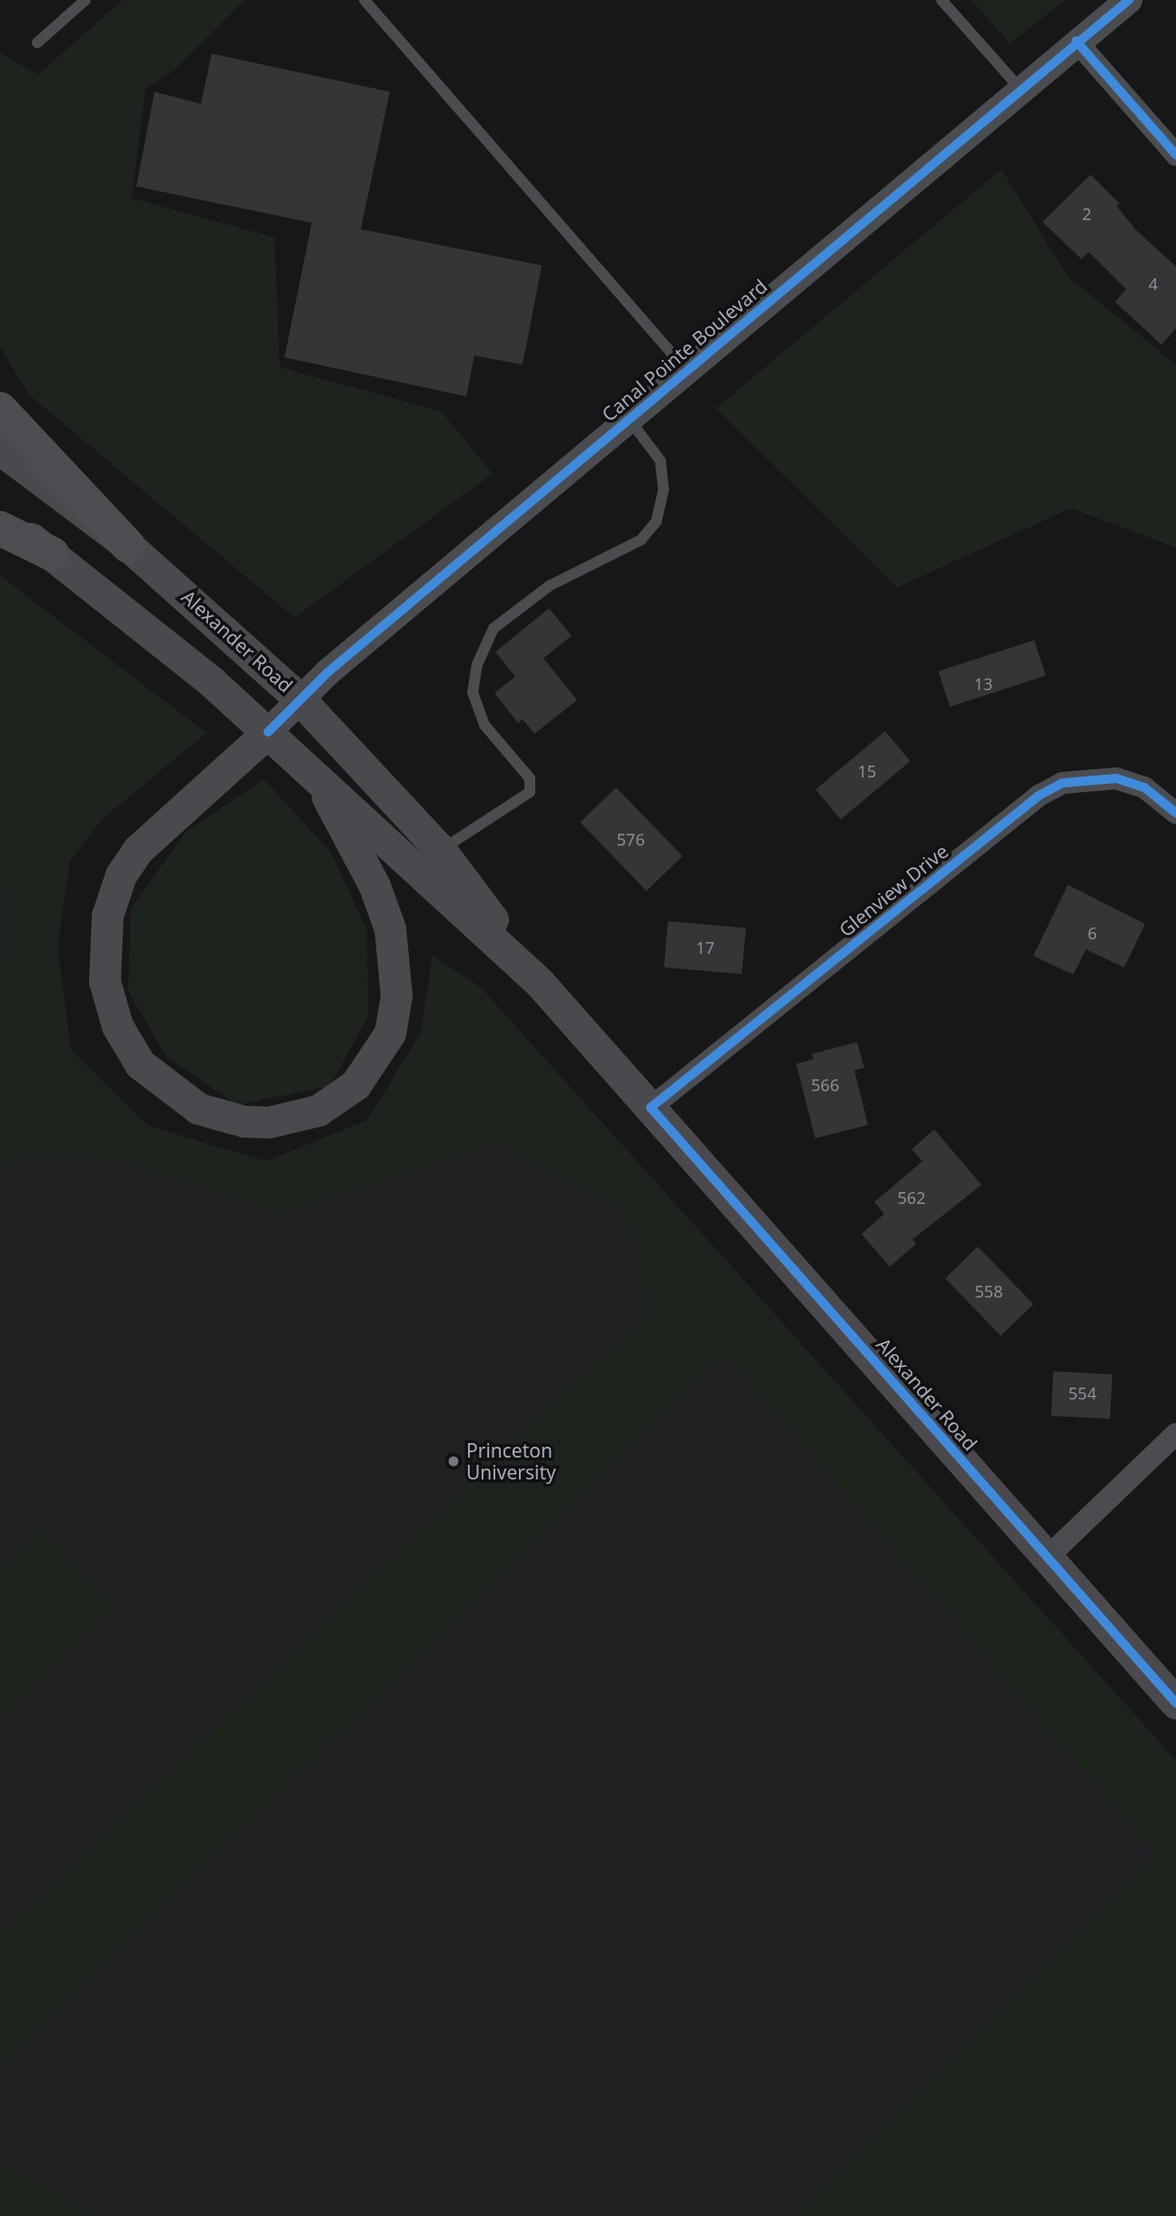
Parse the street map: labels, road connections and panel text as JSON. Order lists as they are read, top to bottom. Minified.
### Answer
{"streets":{"main road":["Alexander Road"],"street":["Canal Pointe Boulevard","Glenview Drive"]},"crossings":[["Canal Pointe Boulevard","Alexander Road"],["Alexander Road","Glenview Drive"]],"places":["Princeton University"],"house_numbers":["2","4","13","15","576","6","17","566","562","558","554"]}
